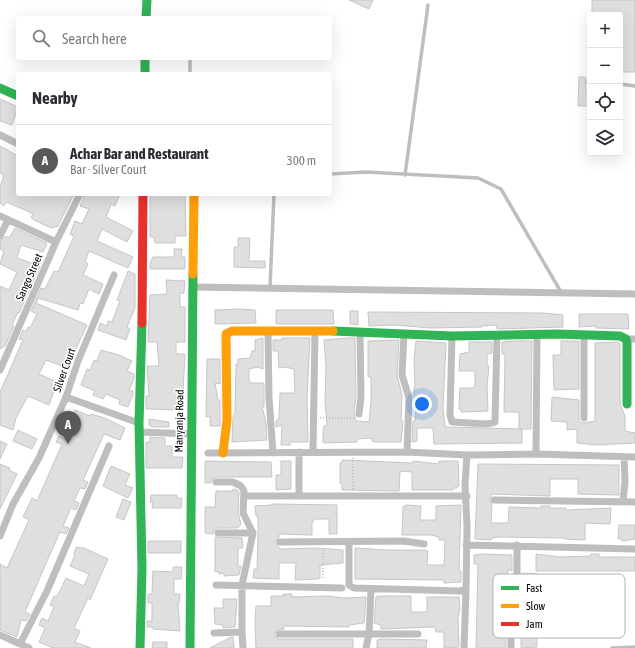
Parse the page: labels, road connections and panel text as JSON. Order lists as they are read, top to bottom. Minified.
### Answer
{"streets":{"street":["Sango Street","Silver Court","Manyanja Road"]},"legend":["Fast","Slow","Jam"],"page":{"map_buttons":["+","−"],"search":"Search here","heading":"Nearby","list":[{"mark":"A","name":"Achar Bar and Restaurant","note":"Bar · Silver Court","value":"300 m"}],"pins":"A"}}
